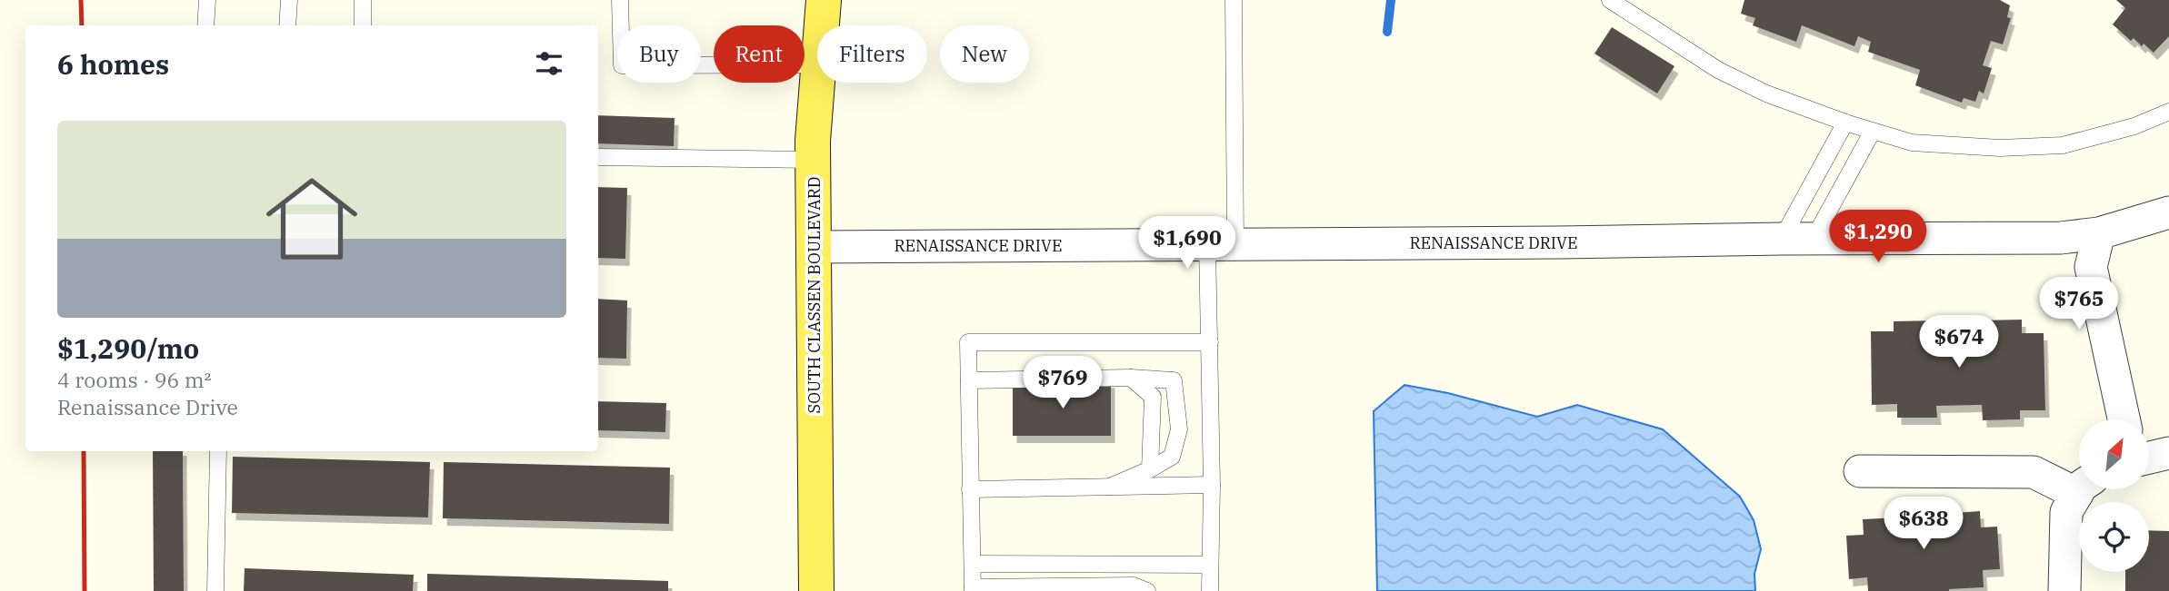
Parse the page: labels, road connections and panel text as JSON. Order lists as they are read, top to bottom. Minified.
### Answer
{"streets":{"main road":["SOUTH CLASSEN BOULEVARD"],"street":["RENAISSANCE DRIVE"]},"crossings":[["RENAISSANCE DRIVE","SOUTH CLASSEN BOULEVARD"]],"north":"top right","page":{"chip":["Buy","Rent","Filters","New"],"heading":"6 homes","list":[{"name":"$1,290/mo","note":"4 rooms · 96 m² · Renaissance Drive"}],"price":["$1,290","$1,690","$765","$674","$769","$638"]}}
